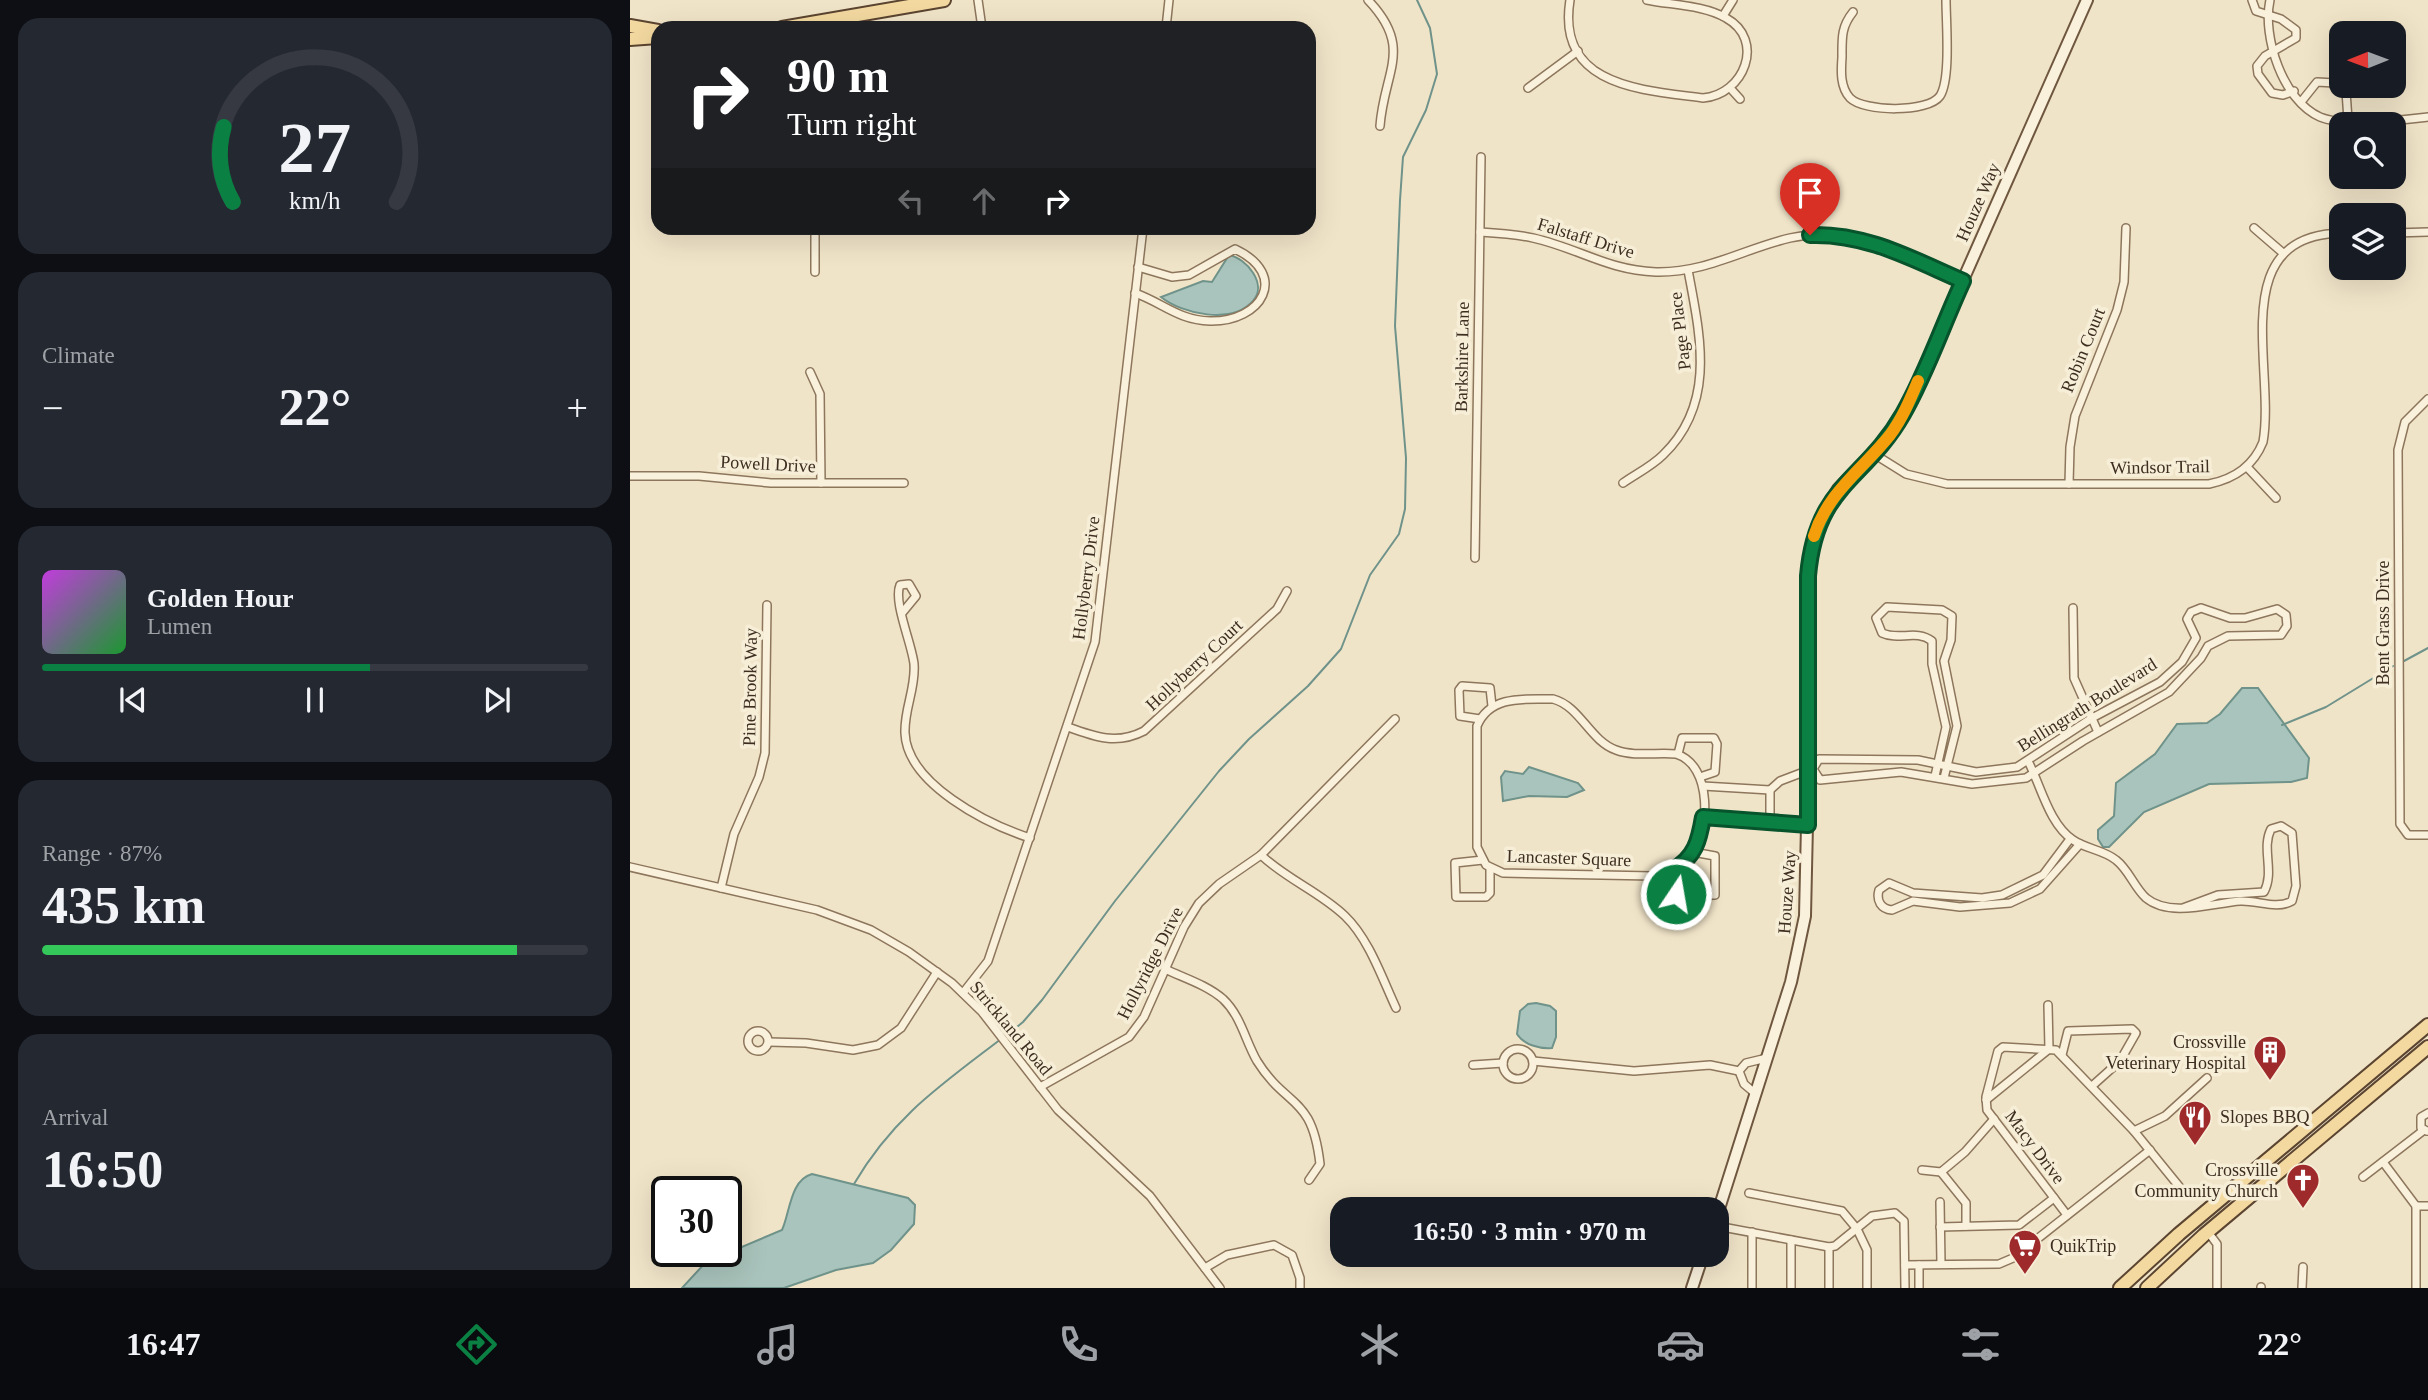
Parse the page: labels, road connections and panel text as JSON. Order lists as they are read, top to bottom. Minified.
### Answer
{"streets":{"street":["Houze Way","Falstaff Drive","Page Place","Robin Court","Barkshire Lane","Powell Drive","Windsor Trail","Hollyberry Drive","Bent Grass Drive","Hollyberry Court","Pine Brook Way","Bellingrath Boulevard","Lancaster Square","Hollyridge Drive","Strickland Road","Macy Drive"]},"crossings":[["Houze Way","Falstaff Drive"],["Houze Way","Windsor Trail"],["Houze Way","Bellingrath Boulevard"],["Falstaff Drive","Page Place"],["Falstaff Drive","Barkshire Lane"],["Robin Court","Windsor Trail"],["Hollyberry Drive","Hollyberry Court"],["Hollyberry Drive","Strickland Road"],["Pine Brook Way","Strickland Road"],["Hollyridge Drive","Strickland Road"]],"places":{"building":["Crossville Veterinary Hospital"],"restaurant":["Slopes BBQ"],"church":["Crossville Community Church"],"supermarket":["QuikTrip"]},"north":"left","page":{"turn":["90 m","Turn right"],"tile":["Climate",["Range · 87%","435 km"],["Arrival","16:50"]],"heat":["−","22°","+"],"song":["Golden Hour","Lumen"],"limit":"30","trip":"16:50 · 3 min · 970 m","tabs":["16:47","22°"],"gauge":["27","km/h"]}}
